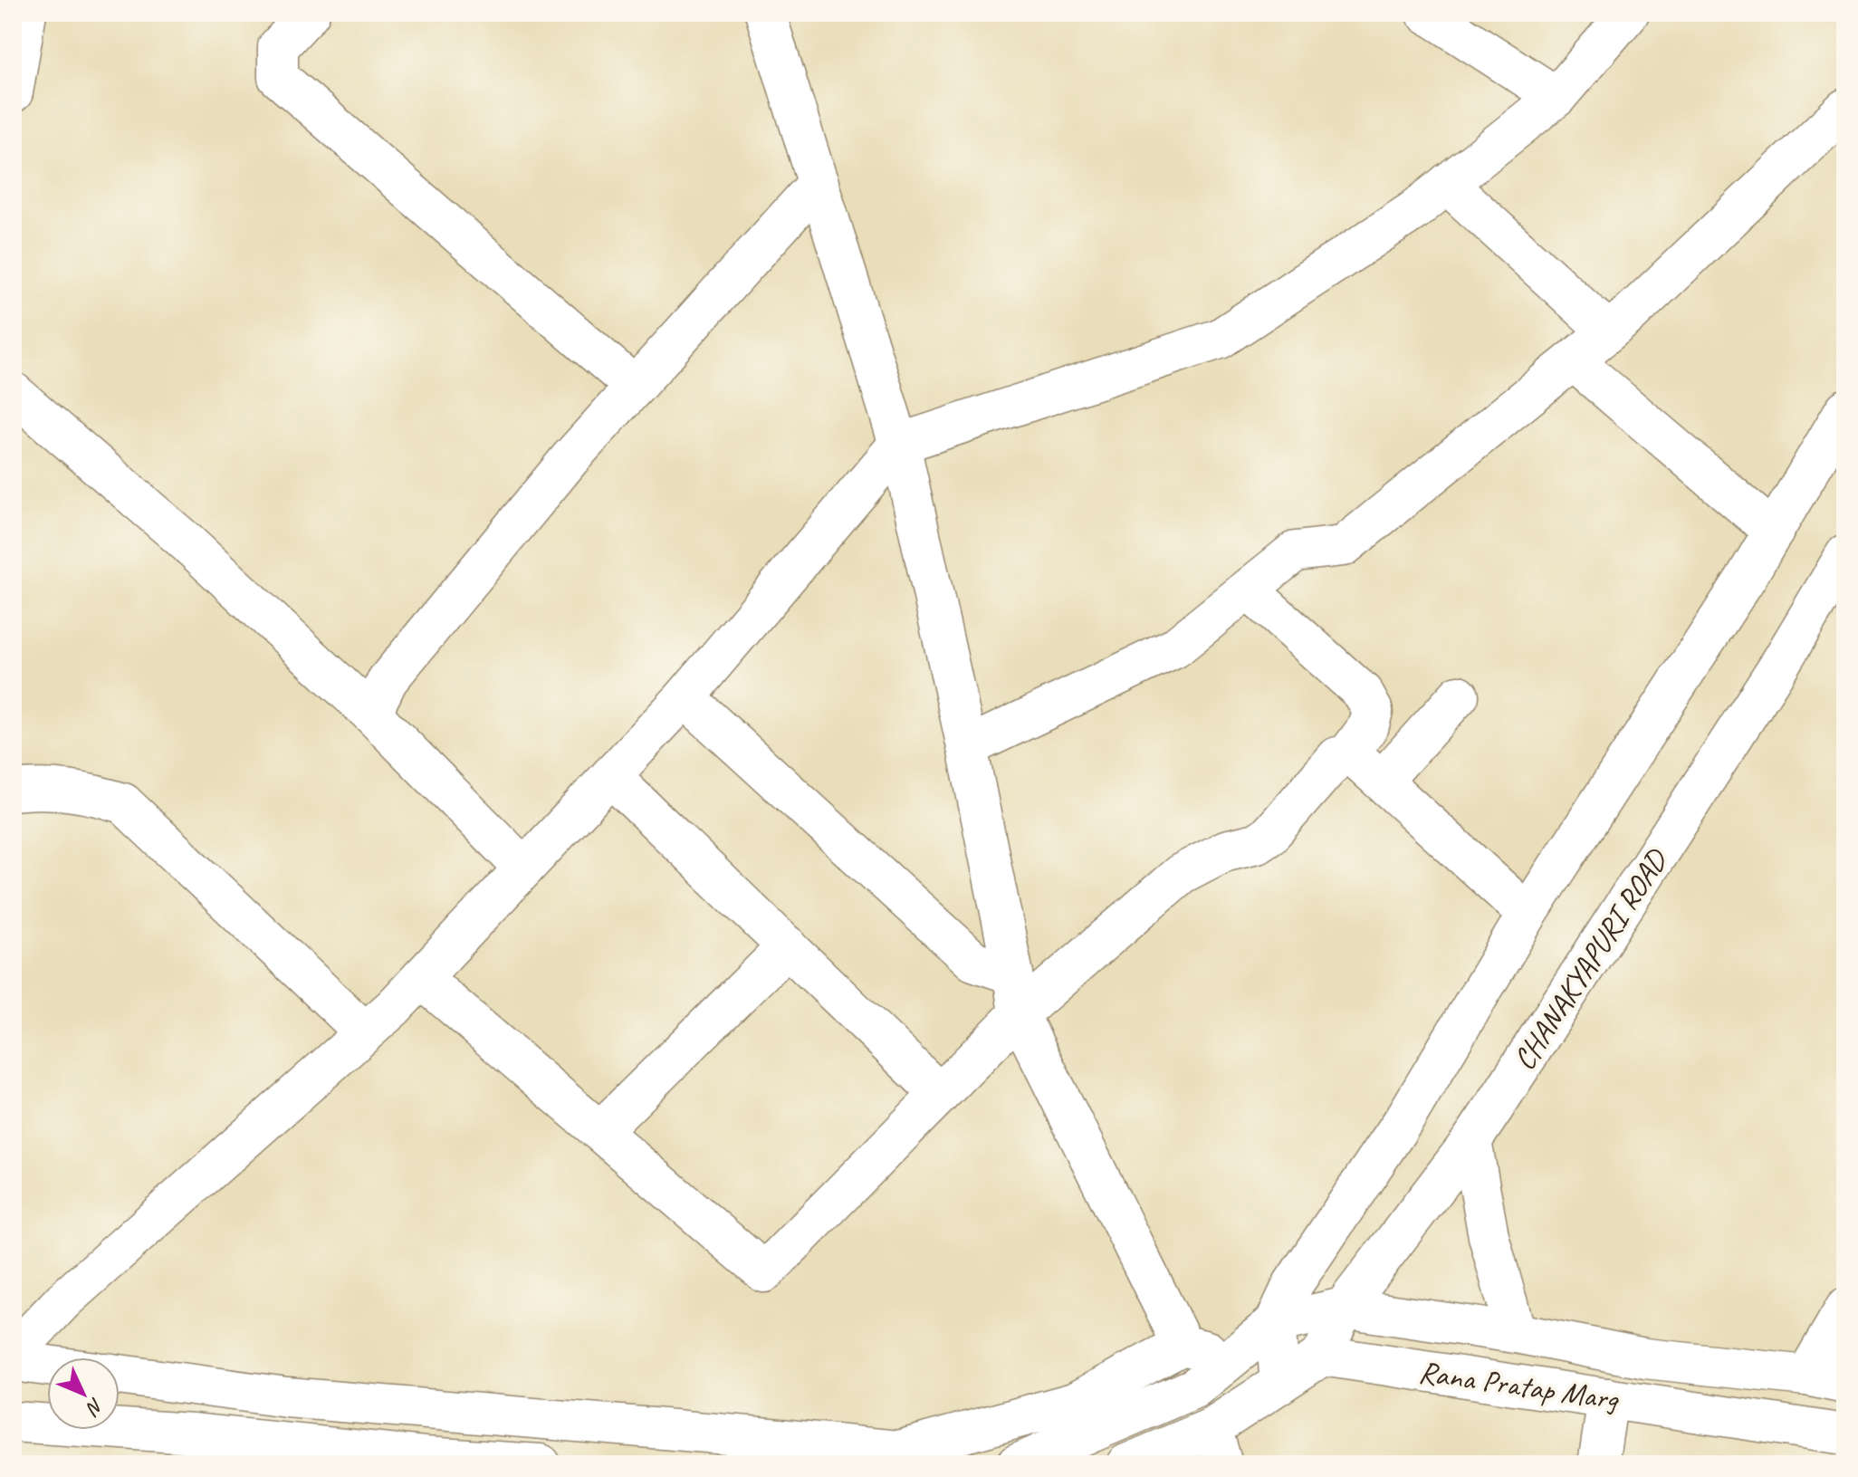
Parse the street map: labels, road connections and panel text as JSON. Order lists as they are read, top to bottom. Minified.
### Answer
{"streets":{"street":["CHANAKYAPURI ROAD","Rana Pratap Marg"]},"crossings":[["CHANAKYAPURI ROAD","Rana Pratap Marg"]],"north":"bottom right"}
